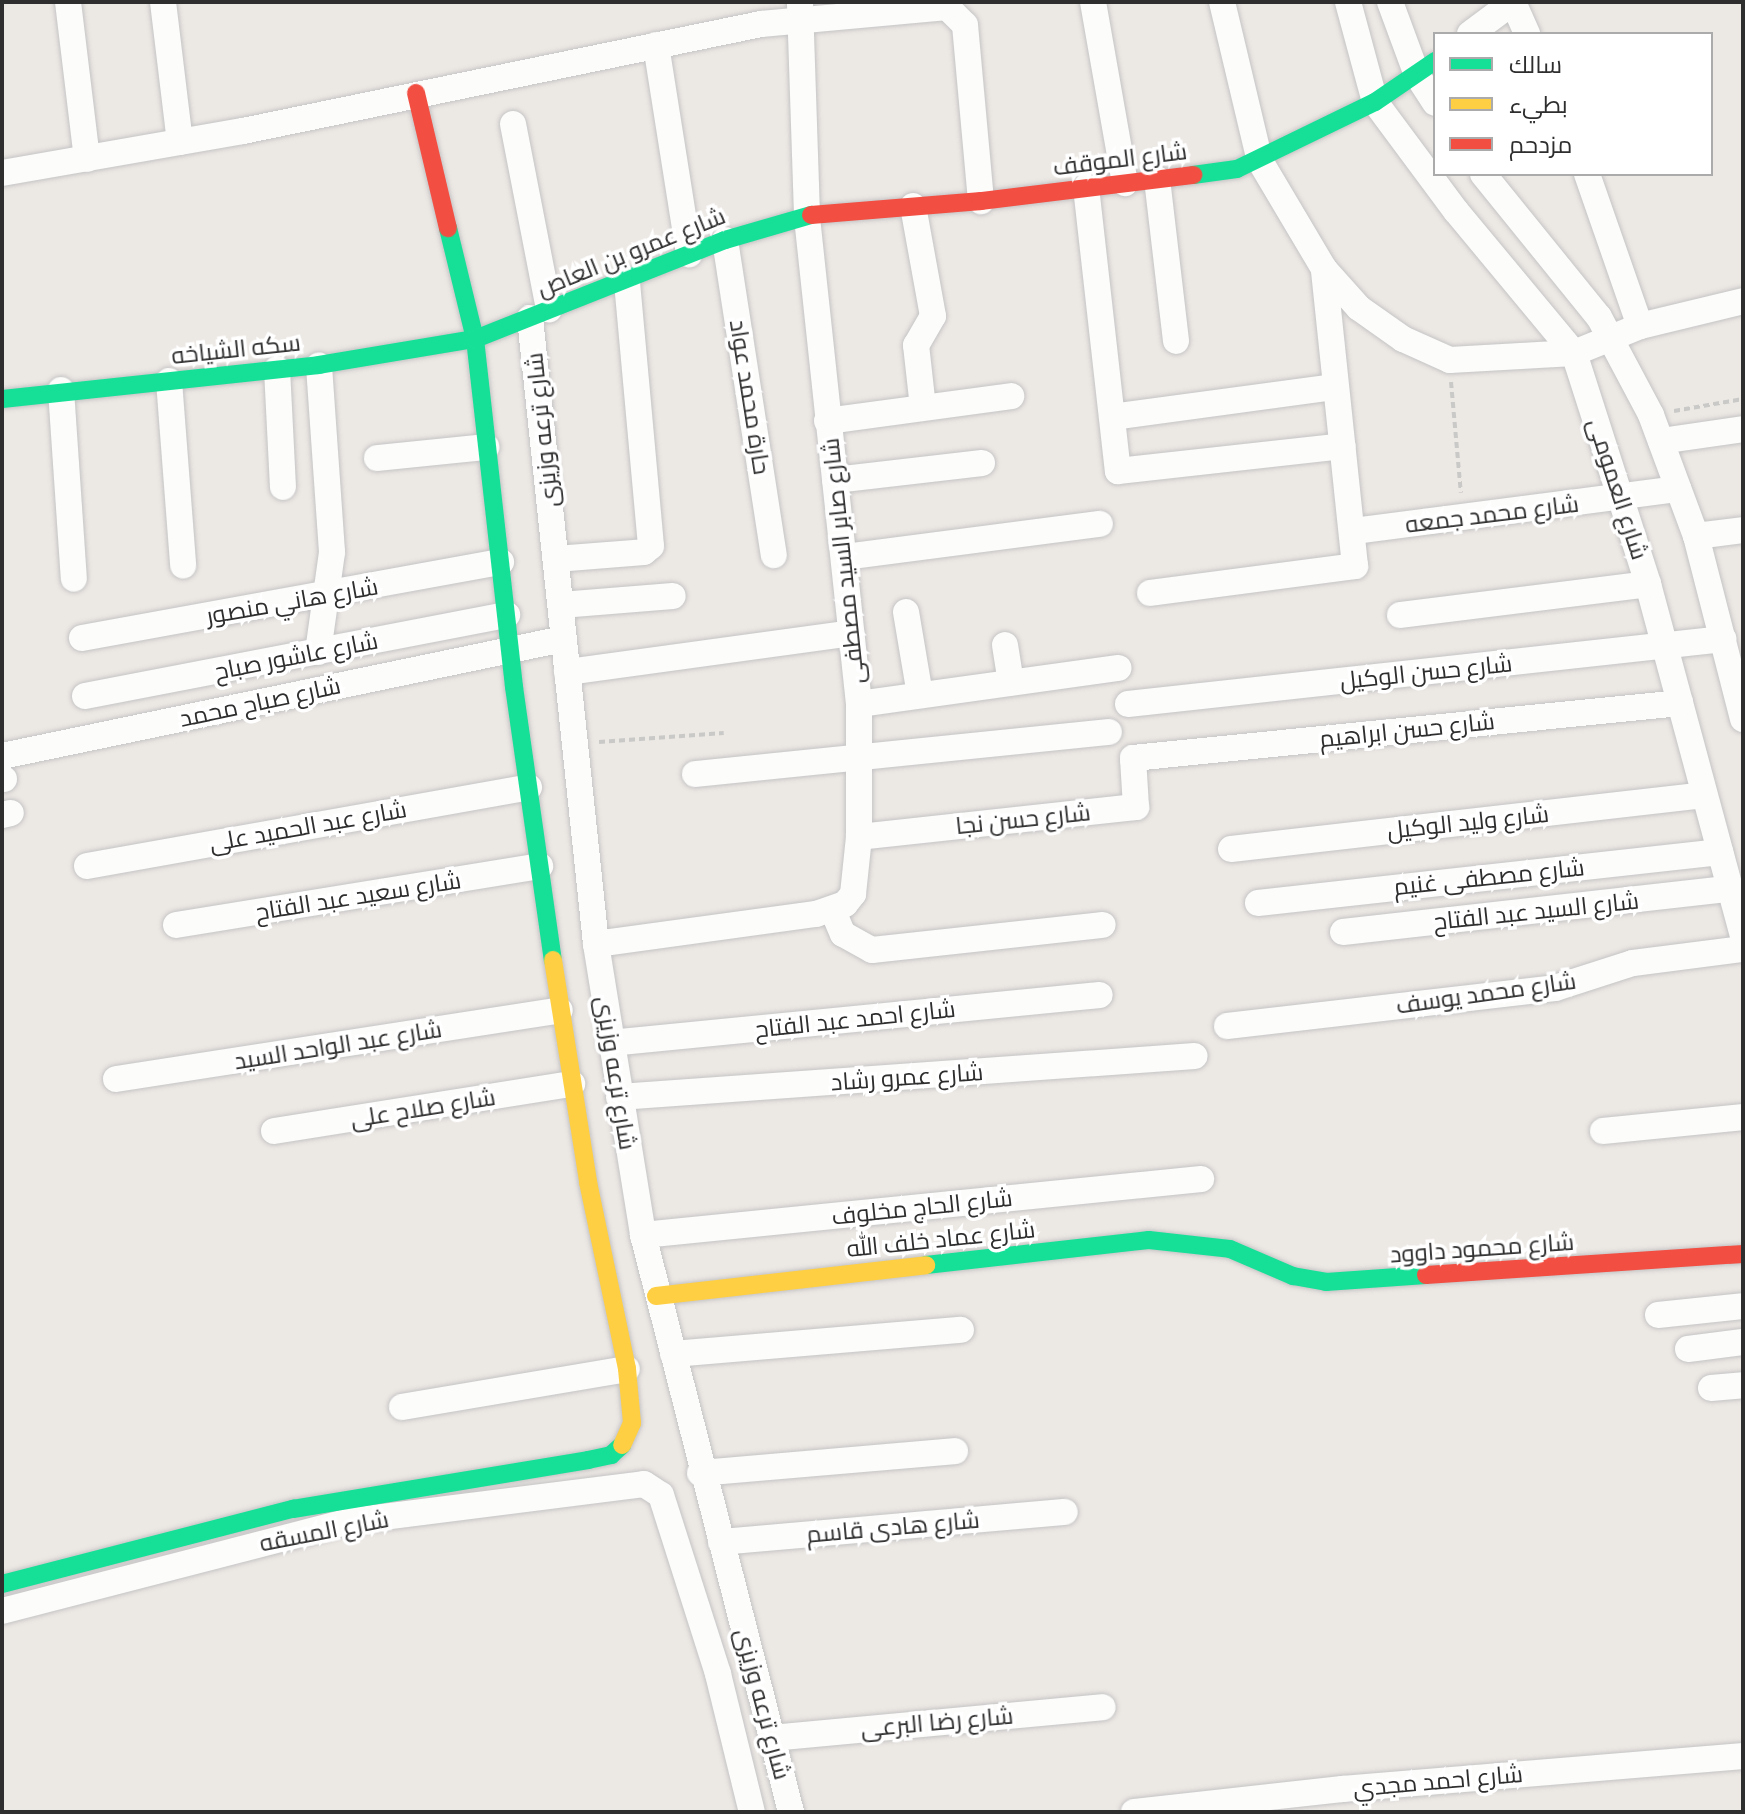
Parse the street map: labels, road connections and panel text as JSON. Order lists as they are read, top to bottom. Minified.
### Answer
{"streets":{"street":["شارع الموقف","شارع عمرو بن العاص","سكه الشياخه","حارة محمد عواد","شارع ترعه وزيزى","شارع العمومى","شارع محمد جمعه","شارع صابر السيد مصطفى","شارع هاني منصور","شارع عاشور صباح","شارع حسن الوكيل","شارع صباح محمد","شارع حسن ابراهيم","شارع حسن نجا","شارع وليد الوكيل","شارع عبد الحميد على","شارع مصطفى غنيم","شارع سعيد عبد الفتاح","شارع السيد عبد الفتاح","شارع محمد يوسف","شارع احمد عبد الفتاح","شارع عبد الواحد السيد","شارع عمرو رشاد","شارع صلاح على","شارع الحاج مخلوف","شارع عماد خلف الله","شارع محمود داوود","شارع هادى قاسم","شارع المسقه","شارع رضا البرعى","شارع احمد مجدي"]},"crossings":[["شارع الموقف","شارع عمرو بن العاص"],["شارع الموقف","شارع العمومى"],["شارع الموقف","شارع صابر السيد مصطفى"],["شارع عمرو بن العاص","سكه الشياخه"],["شارع عمرو بن العاص","حارة محمد عواد"],["شارع عمرو بن العاص","شارع ترعه وزيزى"],["شارع عمرو بن العاص","شارع صابر السيد مصطفى"],["سكه الشياخه","شارع ترعه وزيزى"],["شارع ترعه وزيزى","شارع هاني منصور"],["شارع ترعه وزيزى","شارع عاشور صباح"],["شارع ترعه وزيزى","شارع صباح محمد"],["شارع ترعه وزيزى","شارع عبد الحميد على"],["شارع ترعه وزيزى","شارع سعيد عبد الفتاح"],["شارع ترعه وزيزى","شارع احمد عبد الفتاح"],["شارع ترعه وزيزى","شارع عبد الواحد السيد"],["شارع ترعه وزيزى","شارع عمرو رشاد"],["شارع ترعه وزيزى","شارع صلاح على"],["شارع ترعه وزيزى","شارع الحاج مخلوف"],["شارع ترعه وزيزى","شارع عماد خلف الله"],["شارع ترعه وزيزى","شارع هادى قاسم"],["شارع ترعه وزيزى","شارع المسقه"],["شارع ترعه وزيزى","شارع رضا البرعى"],["شارع العمومى","شارع محمد جمعه"],["شارع العمومى","شارع حسن الوكيل"],["شارع العمومى","شارع حسن ابراهيم"],["شارع العمومى","شارع وليد الوكيل"],["شارع العمومى","شارع مصطفى غنيم"],["شارع العمومى","شارع السيد عبد الفتاح"],["شارع صابر السيد مصطفى","شارع حسن نجا"],["شارع حسن ابراهيم","شارع حسن نجا"],["شارع عماد خلف الله","شارع محمود داوود"]],"legend":["سالك","بطيء","مزدحم"]}
